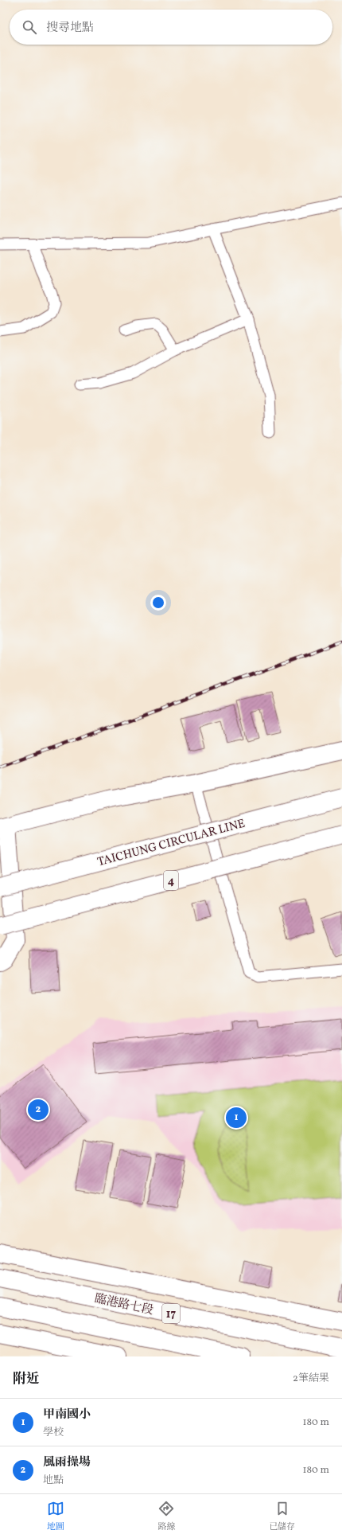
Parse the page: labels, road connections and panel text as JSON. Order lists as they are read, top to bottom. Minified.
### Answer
{"streets":{"main road":["TAICHUNG CIRCULAR LINE","4","臨港路七段","17"]},"page":{"search":"搜尋地點","pins":["2","1"],"heading":["附近","2筆結果"],"list":[{"mark":"1","name":"甲南國小","note":"學校","value":"180 m"},{"mark":"2","name":"風雨操場","note":"地點","value":"180 m"}],"nav":["地圖","路線","已儲存"]}}
